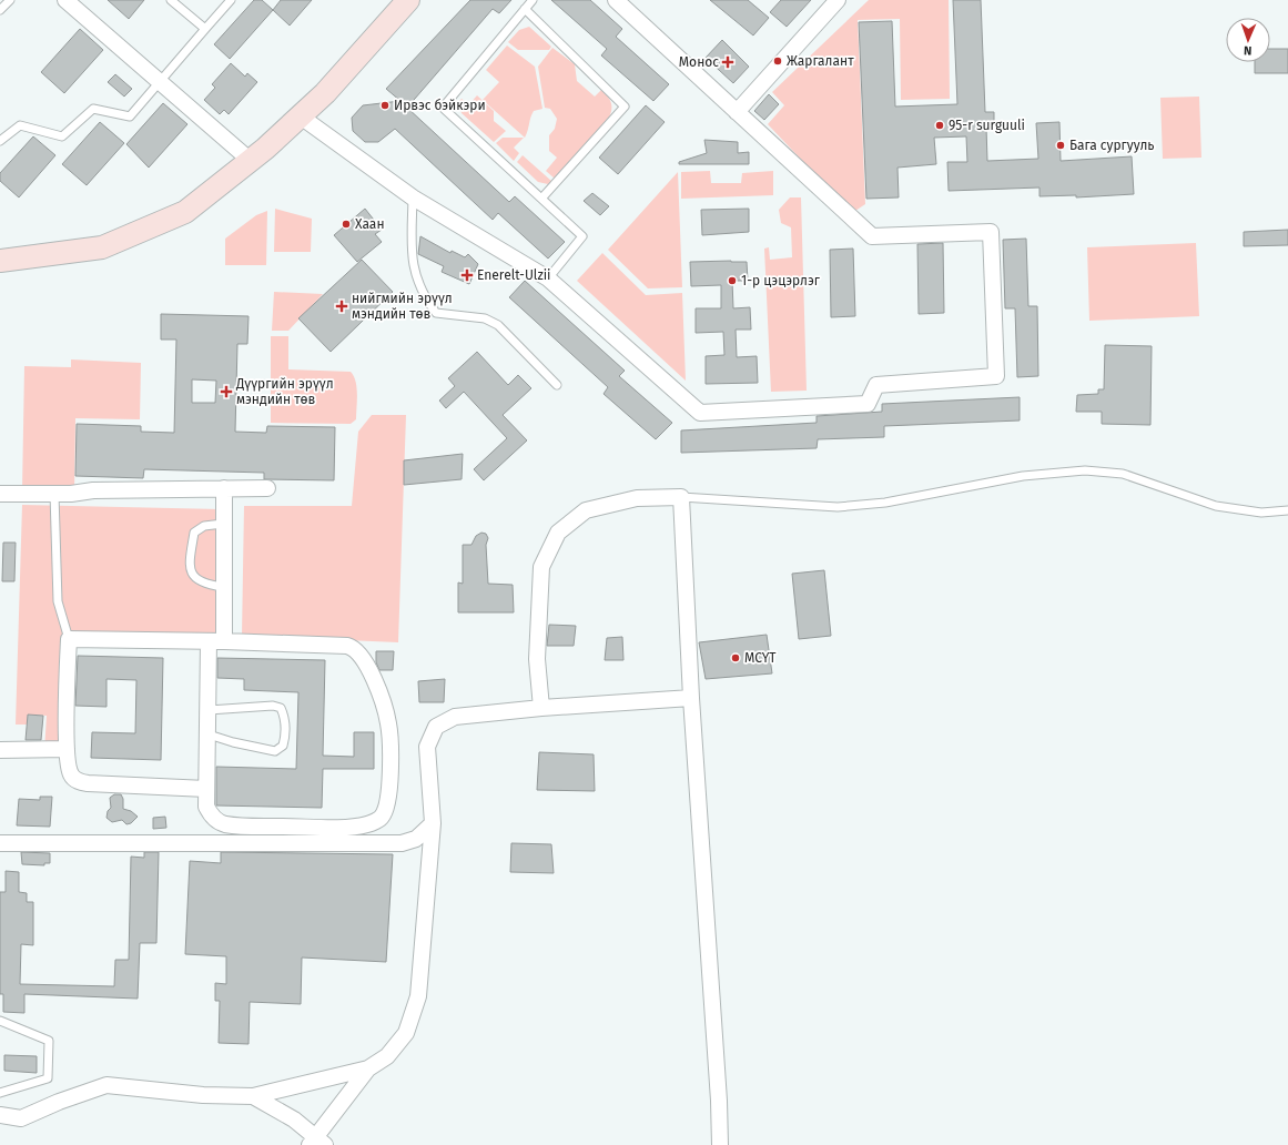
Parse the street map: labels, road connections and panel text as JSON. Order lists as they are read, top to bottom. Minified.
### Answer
{"places":{"other":["Жаргалант","Ирвэс бэйкэри","95-r surguuli","Бага сургууль","Хаан","1-р цэцэрлэг","МСҮТ"],"health":["Монос","Enerelt-Ulzii","нийгмийн эрүүл мэндийн төв","Дүүргийн эрүүл мэндийн төв"]},"north":"bottom"}
